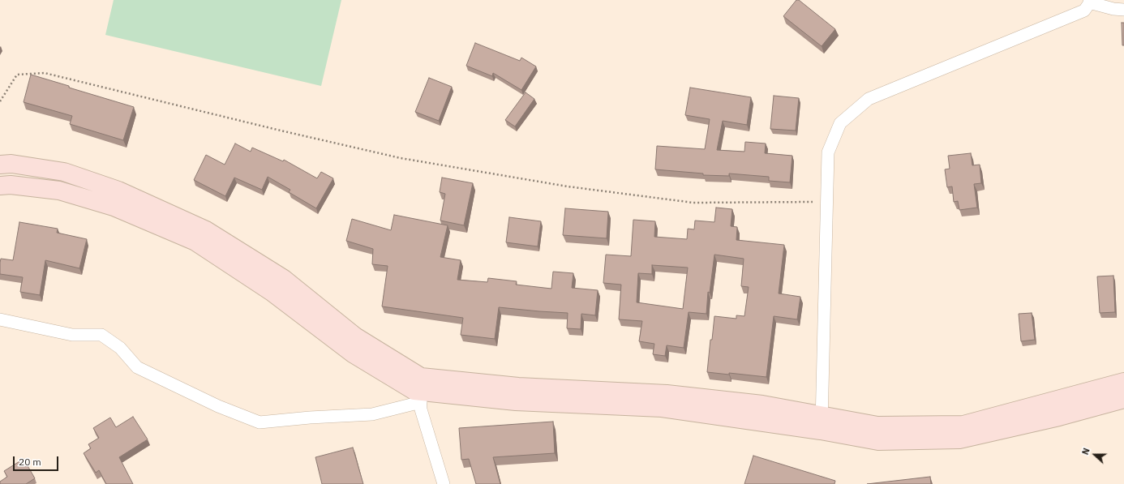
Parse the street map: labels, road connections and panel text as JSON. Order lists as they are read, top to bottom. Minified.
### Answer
{"scale_bar":"20 m","north":"left"}
